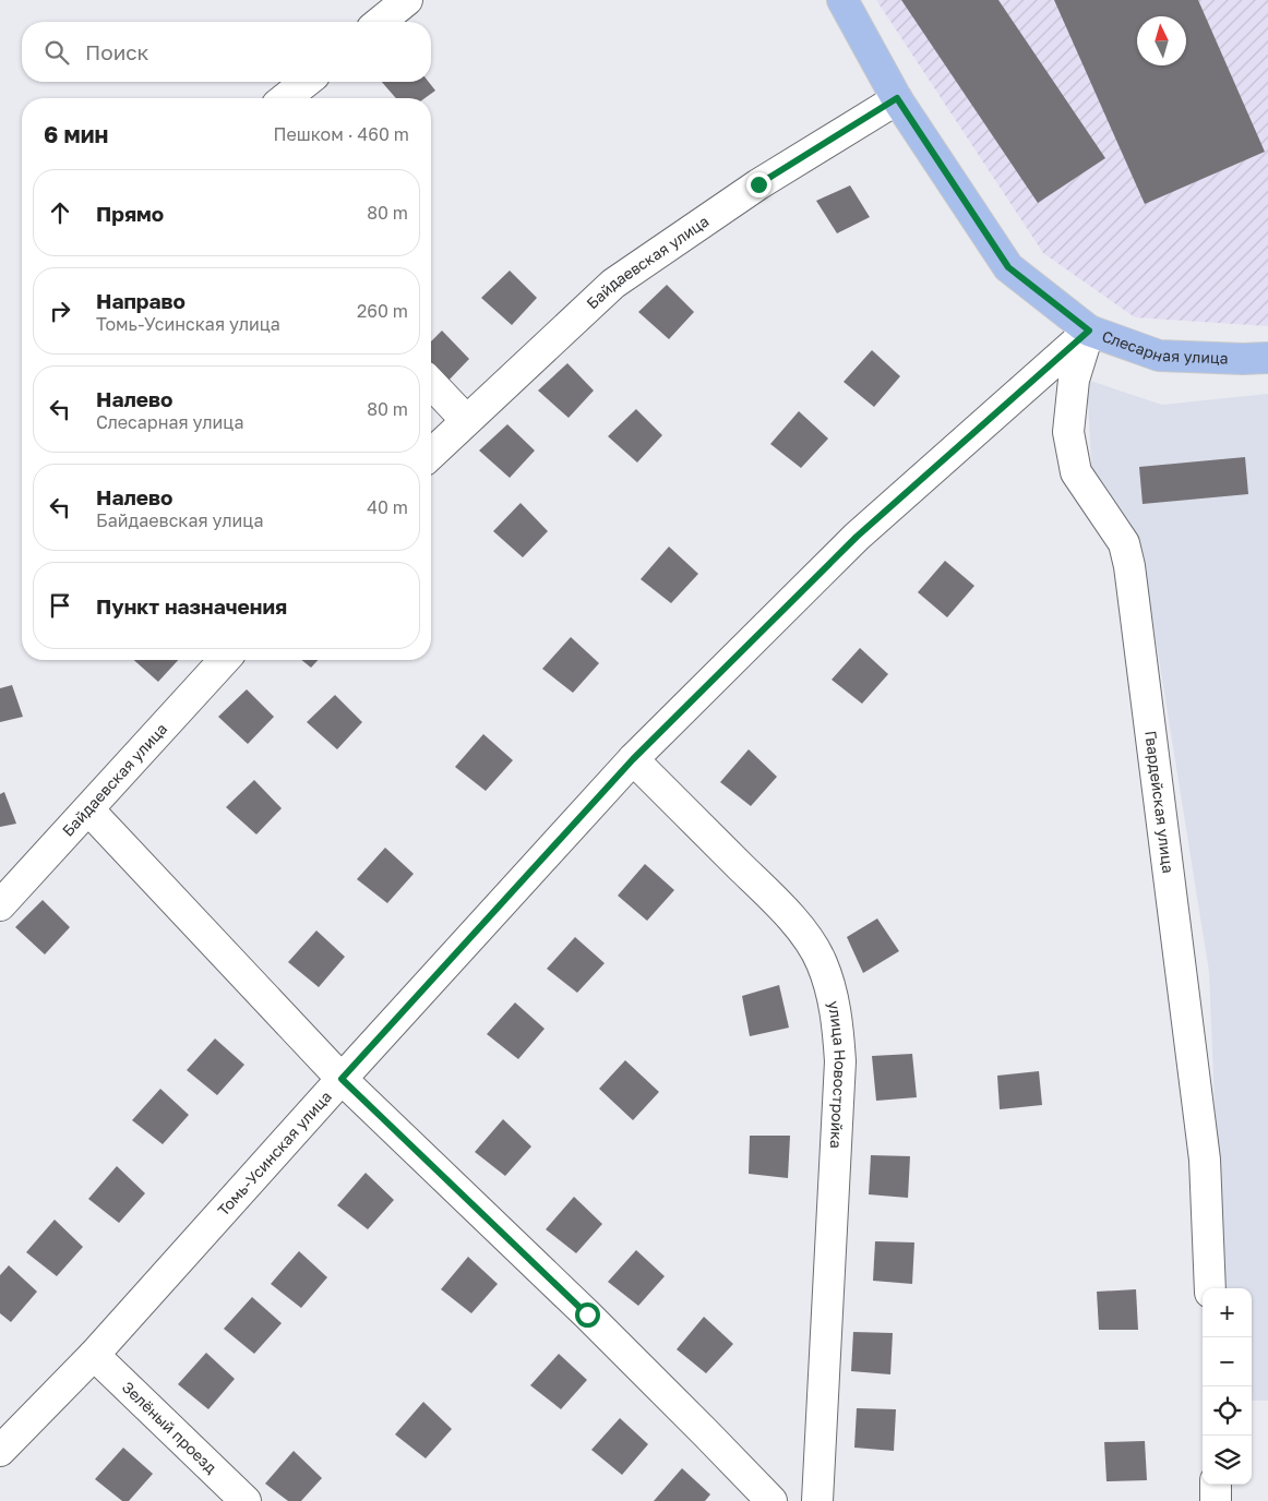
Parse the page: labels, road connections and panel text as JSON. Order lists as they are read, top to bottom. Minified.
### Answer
{"streets":{"main road":["Слесарная улица"],"street":["Байдаевская улица","Гвардейская улица","улица Новостройка","Томь-Усинская улица","Зелёный проезд"]},"crossings":[["Байдаевская улица","Слесарная улица"],["Слесарная улица","Гвардейская улица"],["Слесарная улица","Томь-Усинская улица"],["Гвардейская улица","Томь-Усинская улица"],["улица Новостройка","Томь-Усинская улица"],["Томь-Усинская улица","Зелёный проезд"]],"north":"top","page":{"search":"Поиск","heading":["6 мин","Пешком · 460 m"],"list":[["Прямо","80 m"],["Направо","Томь-Усинская улица","260 m"],["Налево","Слесарная улица","80 m"],["Налево","Байдаевская улица","40 m"],"Пункт назначения"],"map_buttons":["+","−"]}}
